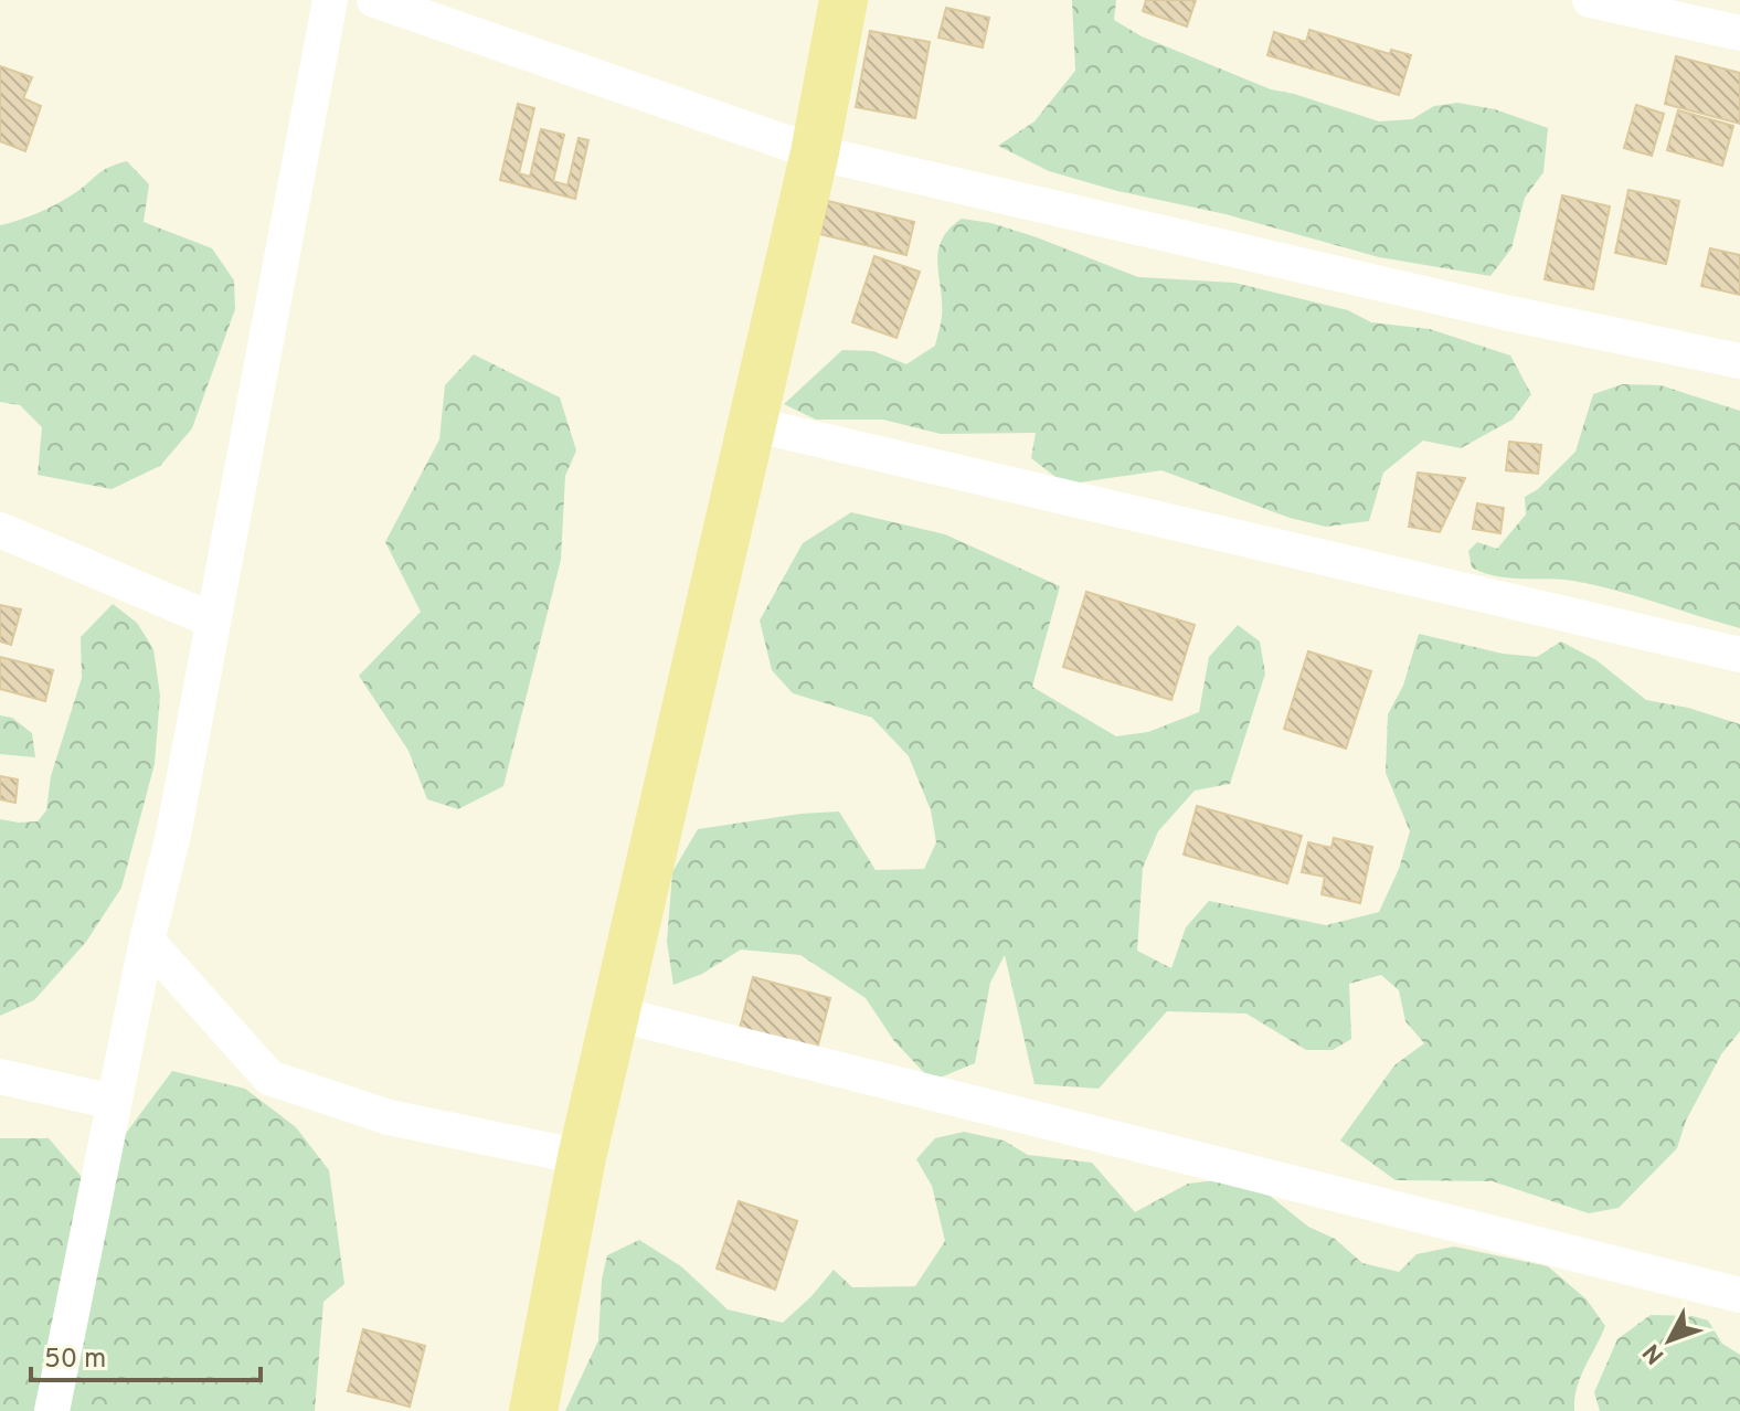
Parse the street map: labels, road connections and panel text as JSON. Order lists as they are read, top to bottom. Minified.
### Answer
{"scale_bar":"50 m","north":"bottom left"}
